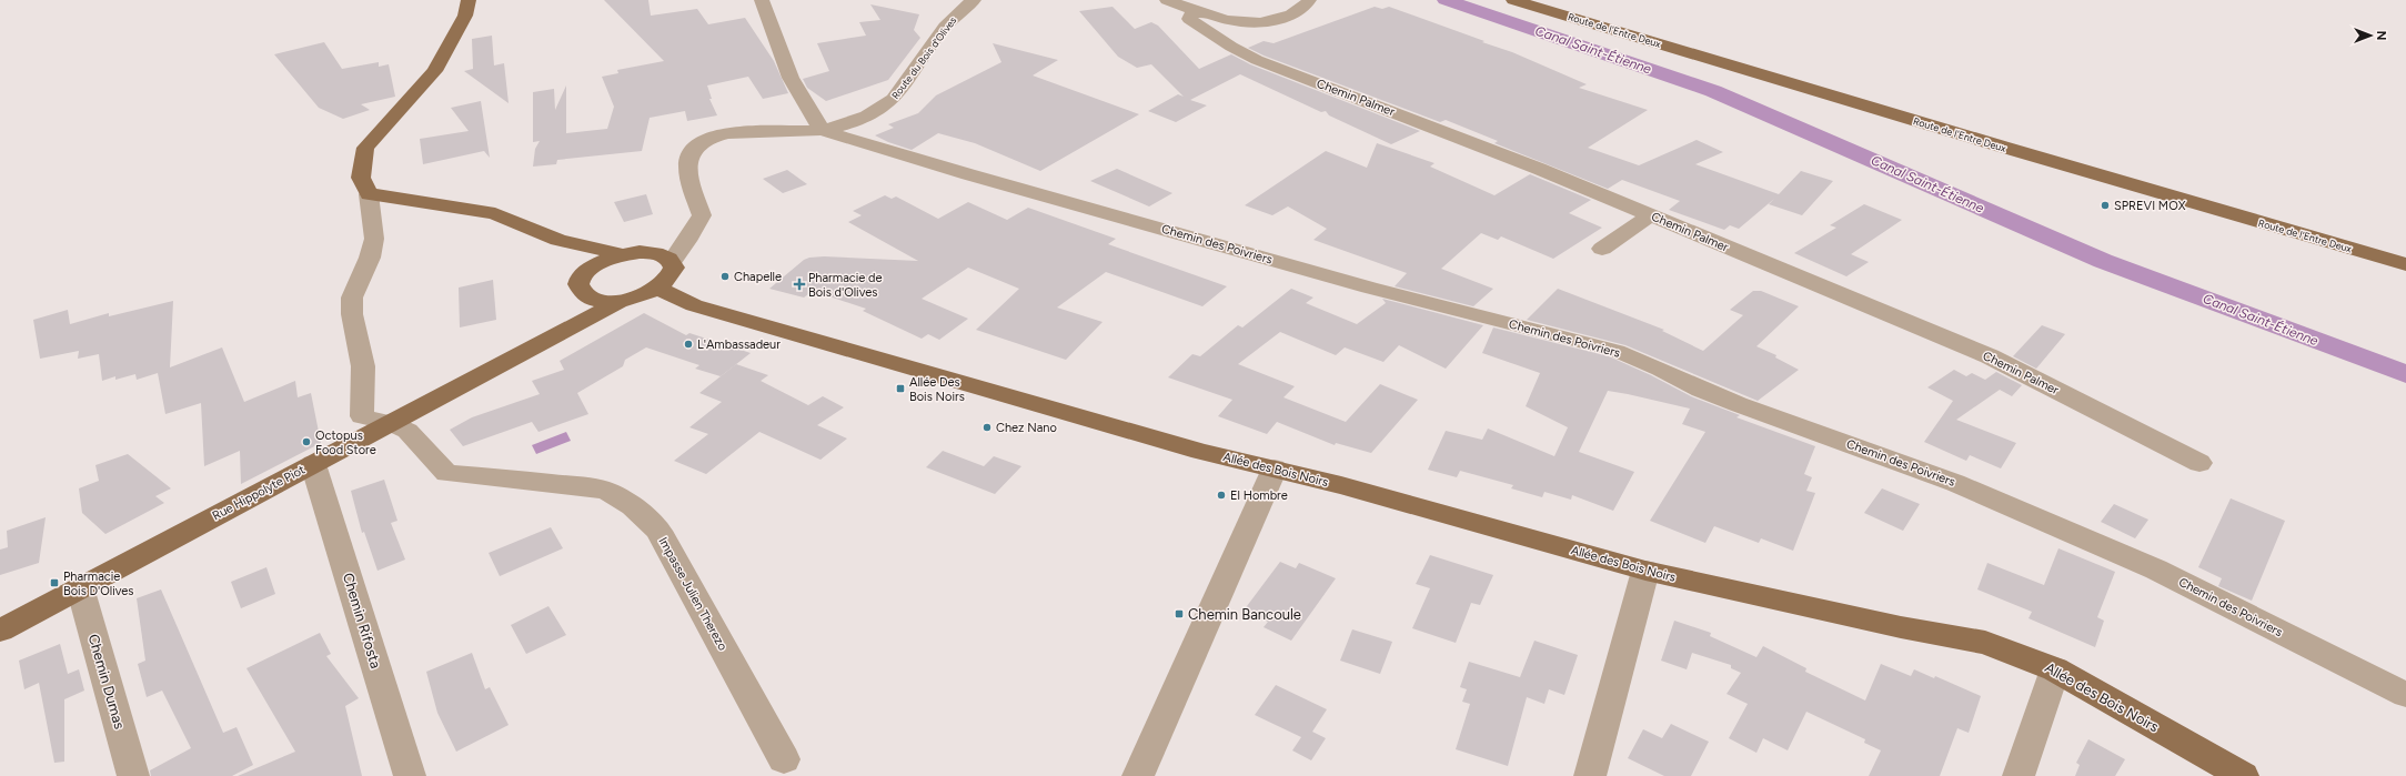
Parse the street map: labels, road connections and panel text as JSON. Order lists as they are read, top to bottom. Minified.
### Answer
{"streets":{"main road":["Route de l'Entre Deux","Allée des Bois Noirs","Rue Hippolyte Piot"],"street":["Route du Bois d'Olives","Chemin Palmer","Chemin des Poivriers","Impasse Julien Therezo","Chemin Rifosta","Chemin Dumas"]},"crossings":[["Route du Bois d'Olives","Chemin des Poivriers"],["Rue Hippolyte Piot","Impasse Julien Therezo"],["Rue Hippolyte Piot","Chemin Rifosta"],["Rue Hippolyte Piot","Chemin Dumas"]],"water":["Canal Saint-Étienne"],"places":{"other":["SPREVI MOX","Chapelle","L'Ambassadeur","Chez Nano","Octopus Food Store","El Hombre"],"health":["Pharmacie de Bois d'Olives"],"transit":["Allée Des Bois Noirs","Pharmacie Bois D'Olives","Chemin Bancoule"]},"north":"right"}
